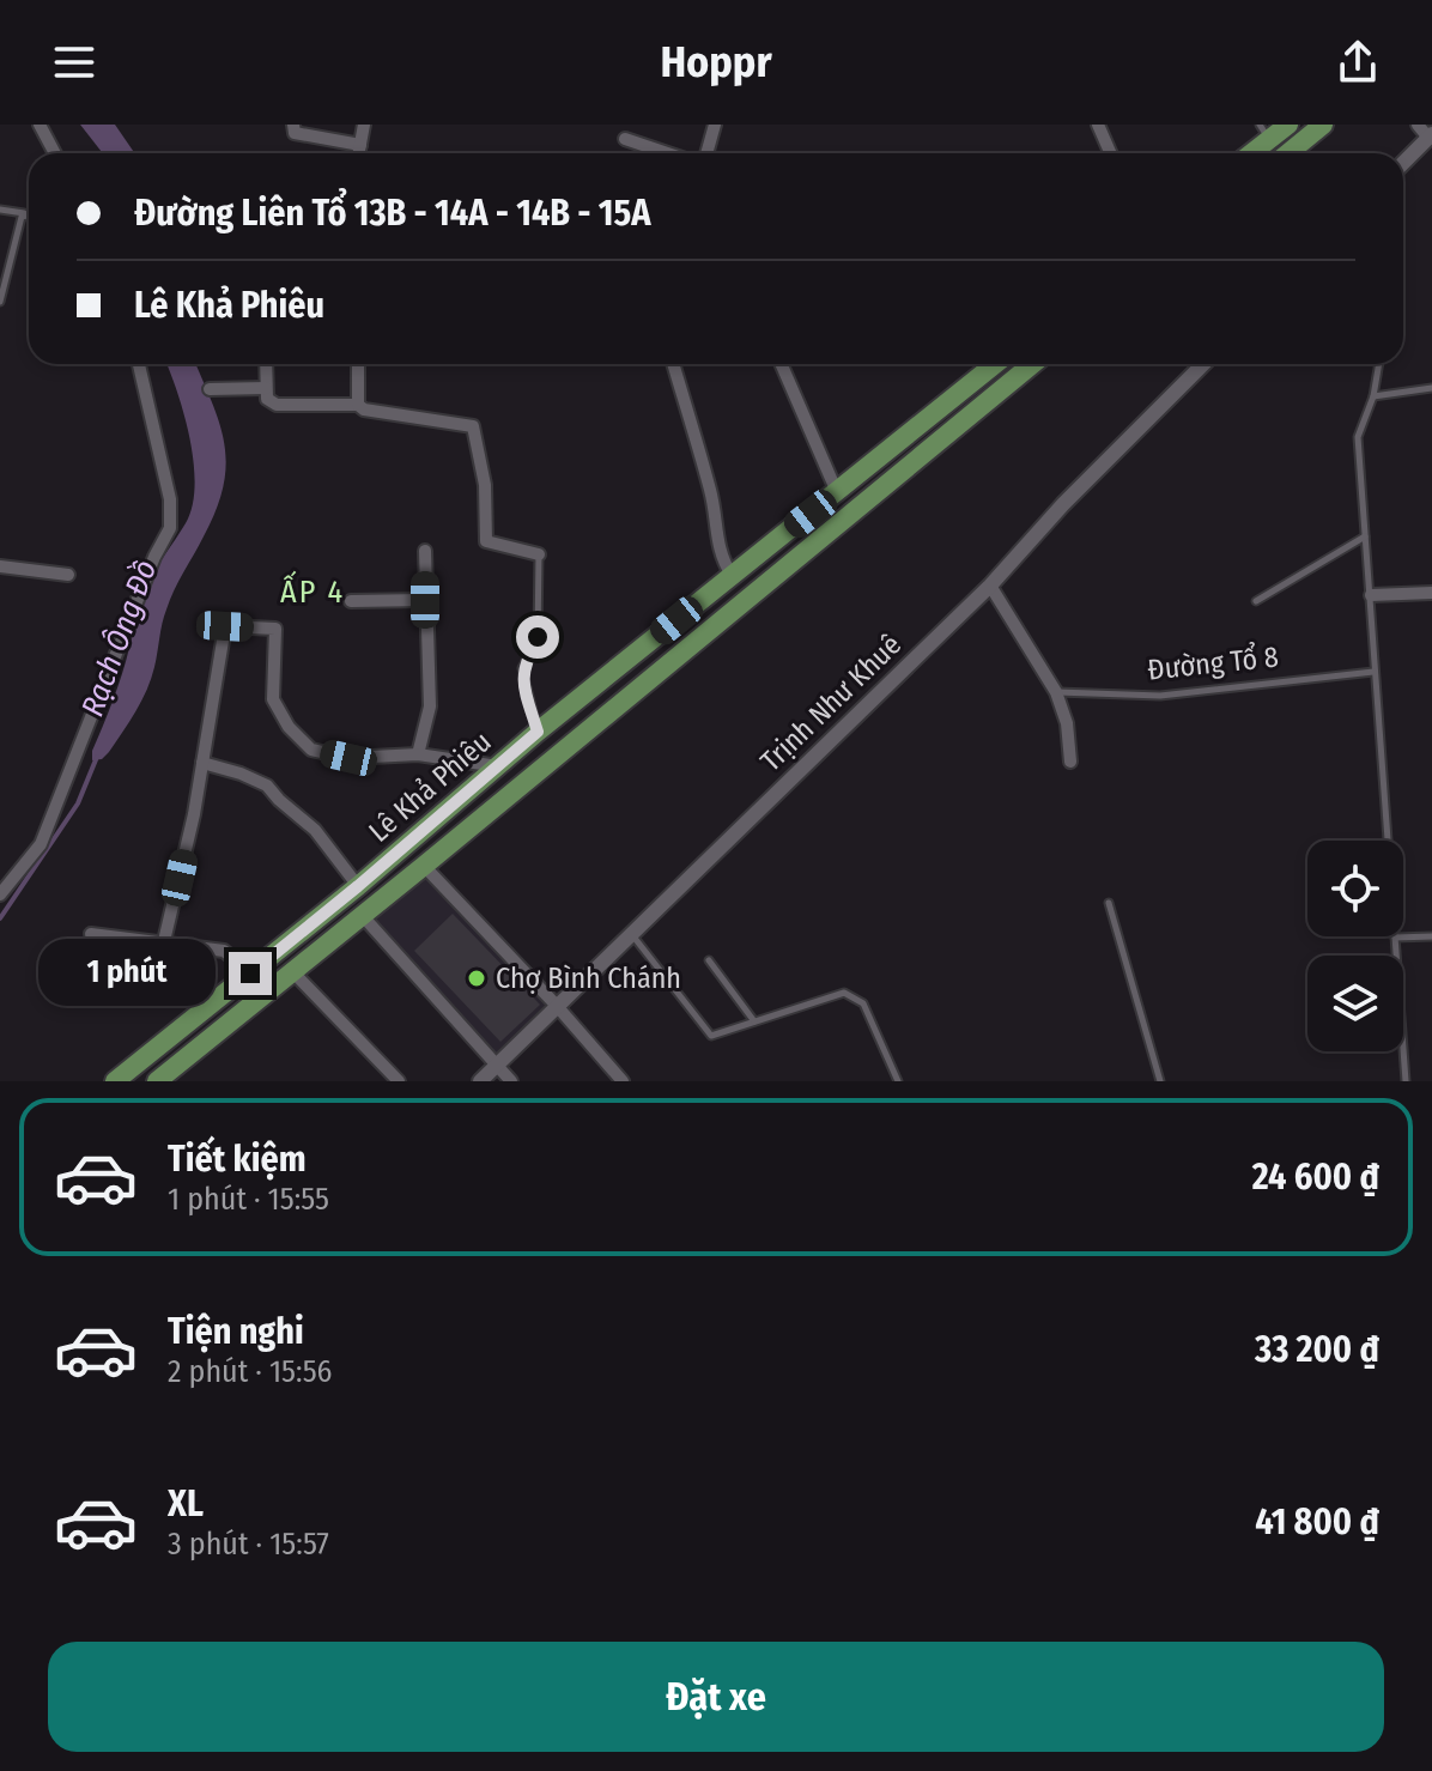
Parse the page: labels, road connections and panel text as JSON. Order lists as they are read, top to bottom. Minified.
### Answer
{"streets":{"highway":["Lê Khả Phiêu"],"street":["Trịnh Như Khuê"],"lane":["Đường Tổ 8"]},"districts":["ẤP 4"],"water":["Rạch Ông Đồ"],"places":["Chợ Bình Chánh"],"page":{"header":"Hoppr","banner":["Đường Liên Tổ 13B - 14A - 14B - 15A","Lê Khả Phiêu"],"bubble":"1 phút","list":[{"name":"Tiết kiệm","note":"1 phút · 15:55","value":"24 600 ₫"},{"name":"Tiện nghi","note":"2 phút · 15:56","value":"33 200 ₫"},{"name":"XL","note":"3 phút · 15:57","value":"41 800 ₫"}],"buttons":"Đặt xe"}}
